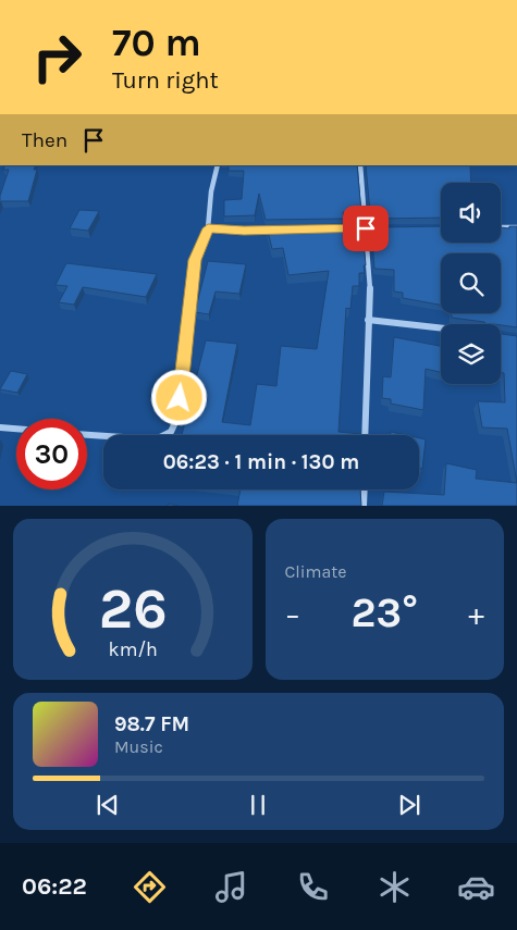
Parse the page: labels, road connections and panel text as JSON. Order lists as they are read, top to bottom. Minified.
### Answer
{"page":{"turn":["70 m","Turn right"],"then":"Then","limit":"30","trip":"06:23 · 1 min · 130 m","tile":"Climate","heat":["−","23°","+"],"song":["98.7 FM","Music"],"tabs":"06:22","gauge":["26","km/h"]}}
